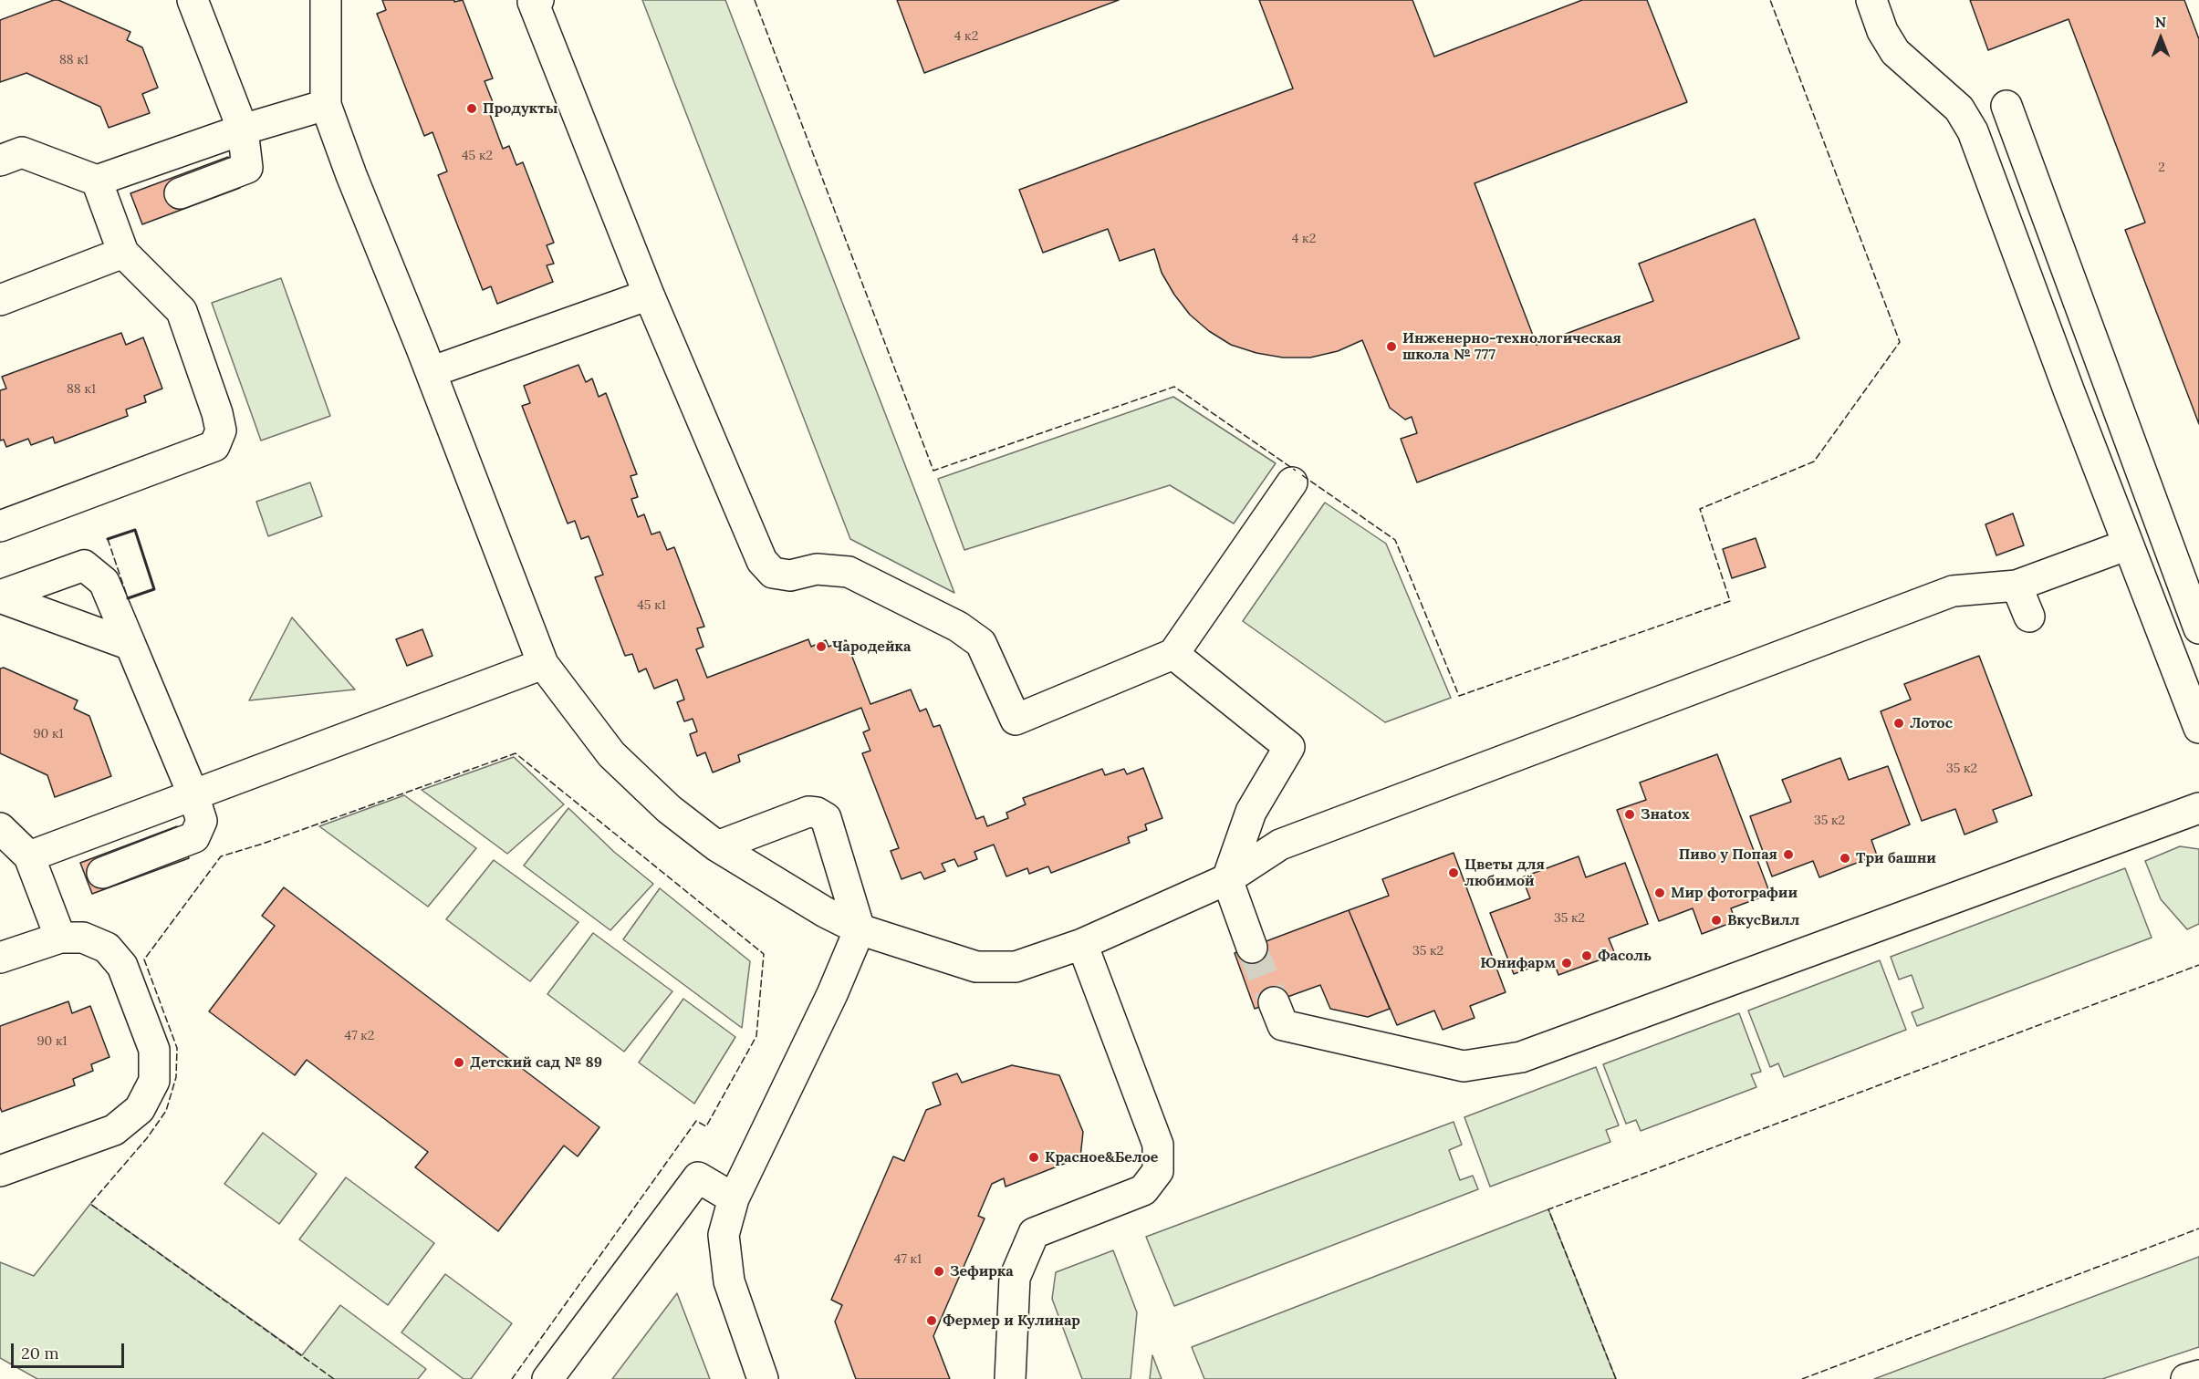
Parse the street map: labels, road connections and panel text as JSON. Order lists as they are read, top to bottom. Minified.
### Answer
{"places":["Продукты","Инженерно-технологическая школа № 777","Чародейка","Лотос","Знаtox","Пиво у Попая","Три башни","Цветы для любимой","Мир фотографии","ВкусВилл","Фасоль","Юнифарм","Детский сад № 89","Красное&Белое","Зефирка","Фермер и Кулинар"],"house_numbers":["4 к2","88 к1","45 к2","2","4 к2","88 к1","45 к1","90 к1","35 к2","35 к2","35 к2","35 к2","47 к2","90 к1","47 к1"],"scale_bar":"20 m","north":"top"}
